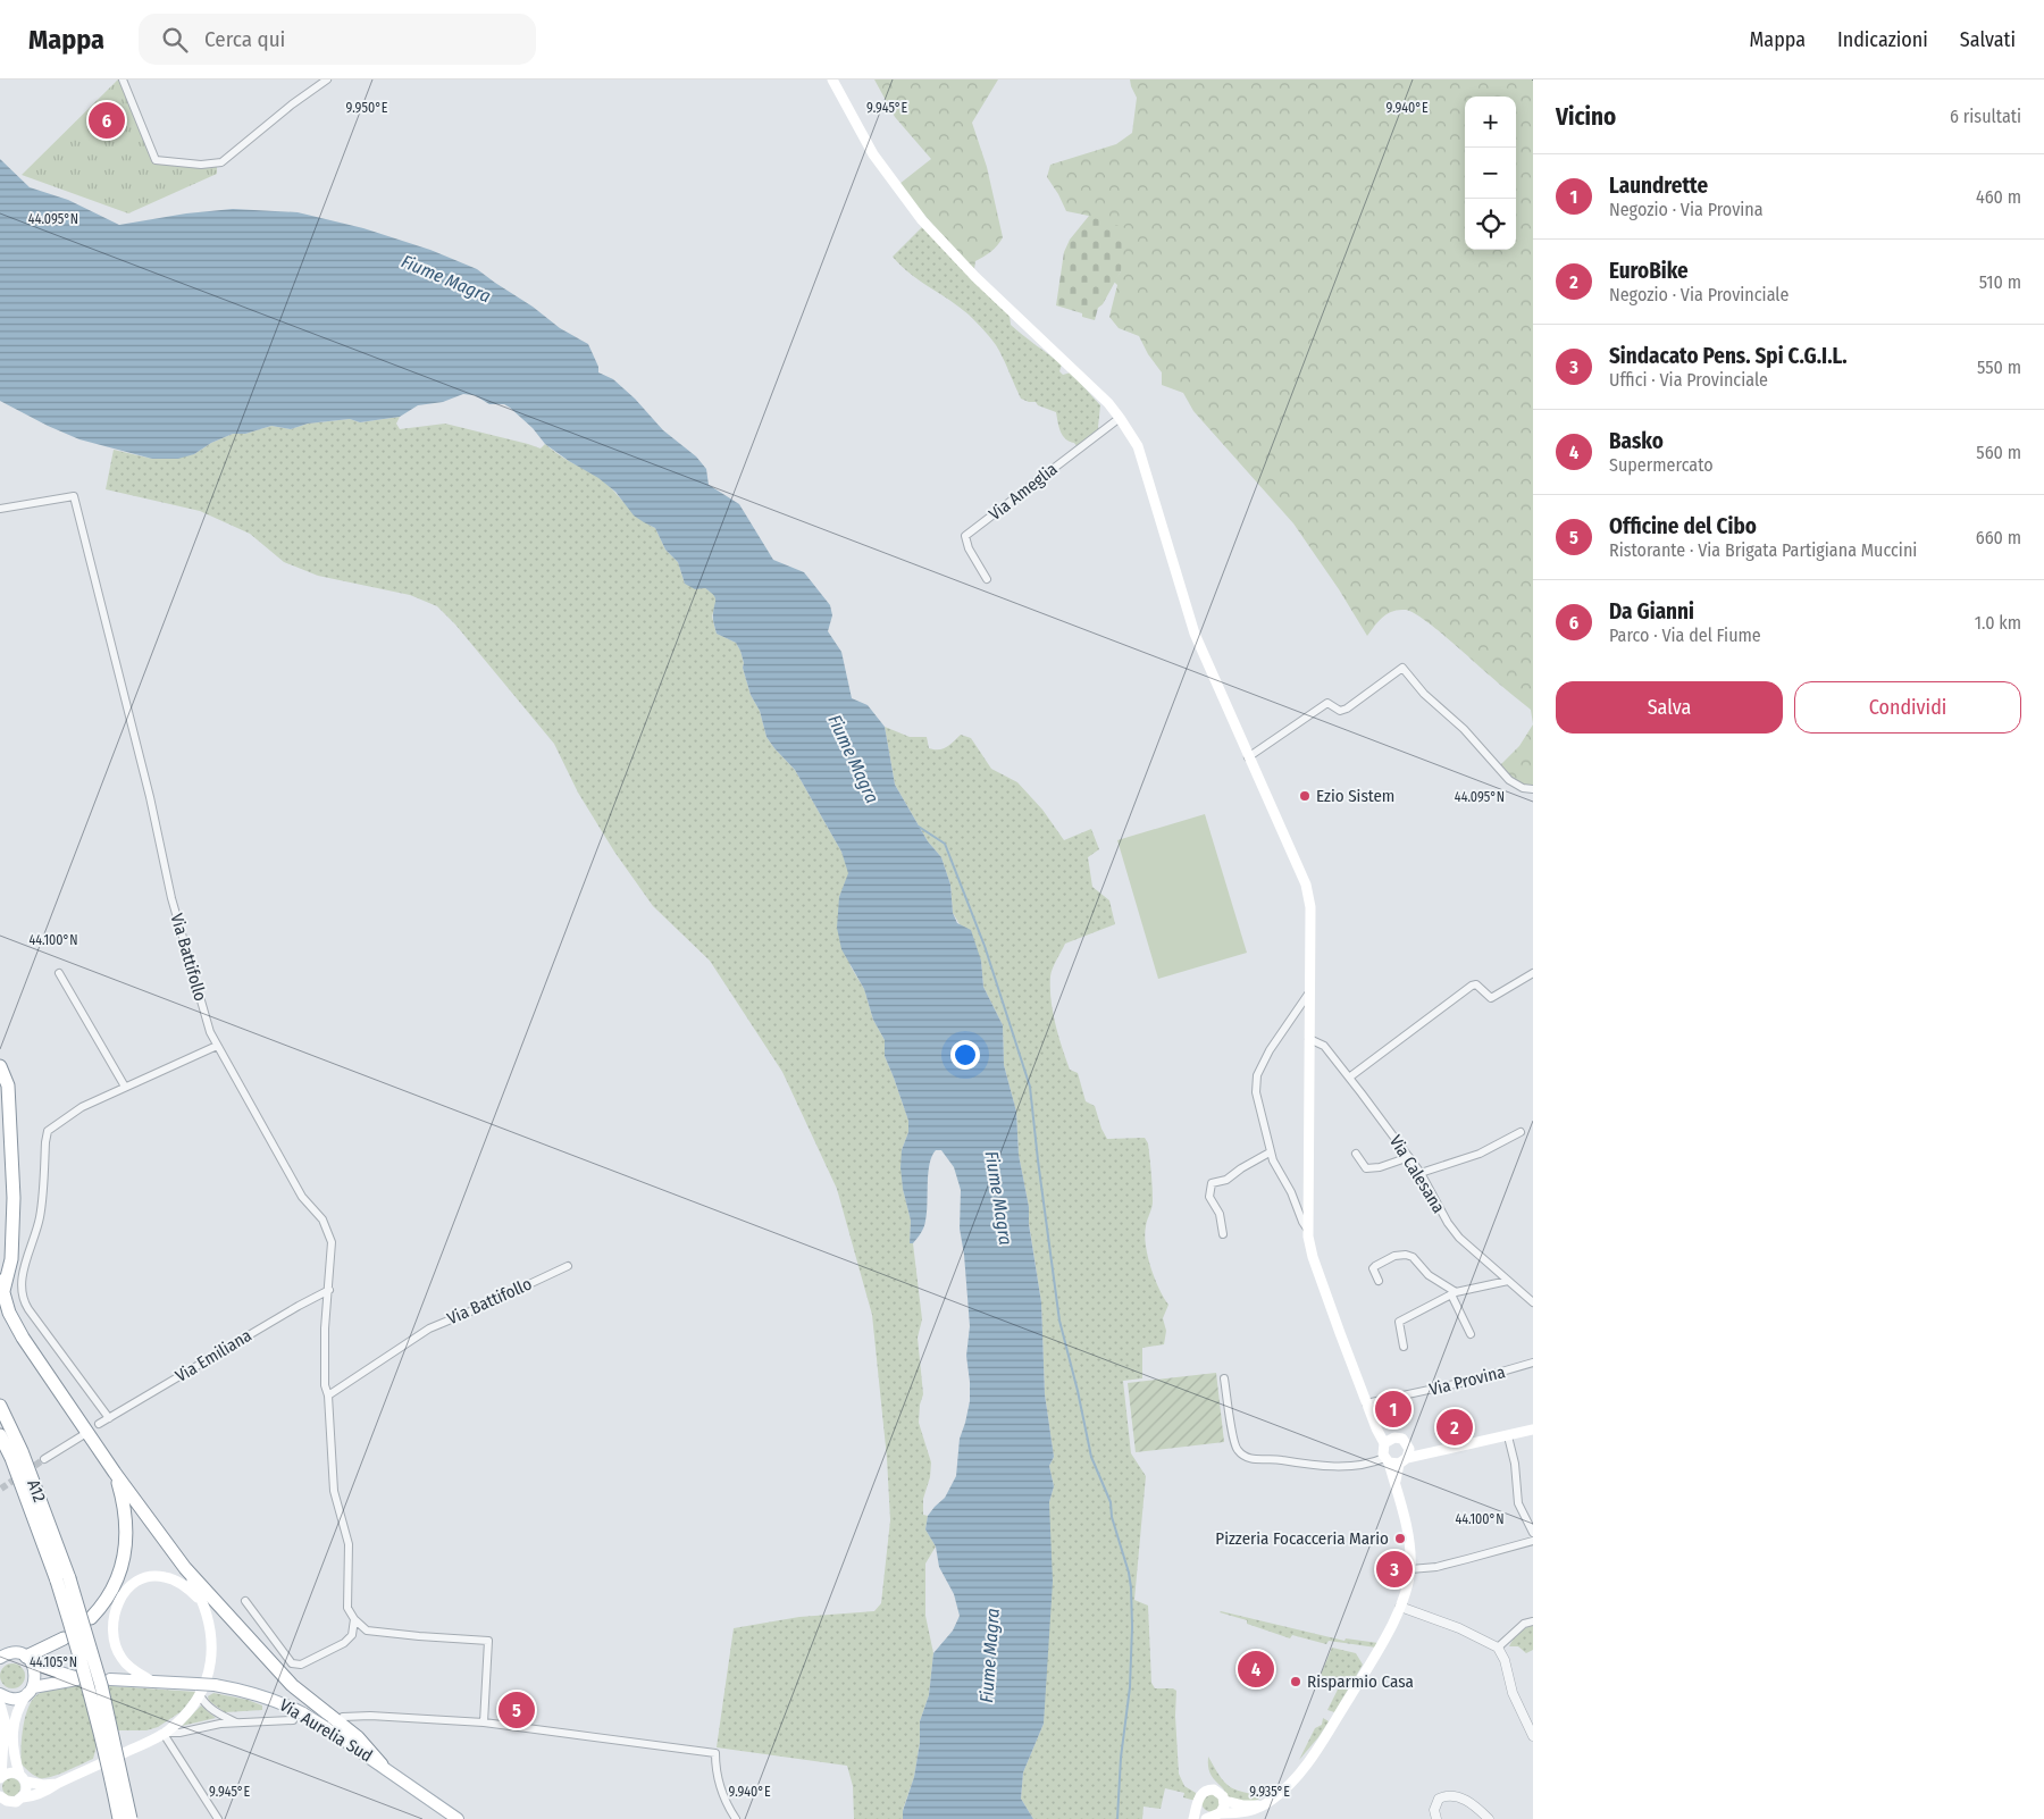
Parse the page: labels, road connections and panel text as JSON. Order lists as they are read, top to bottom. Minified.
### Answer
{"streets":{"highway":["A12"],"main road":["Via Aurelia Sud"],"street":["Via Ameglia","Via Battifollo","Via Calesana","Via Emiliana","Via Provina"]},"crossings":[["Via Battifollo","Via Emiliana"]],"water":["Fiume Magra"],"places":["Ezio Sistem","Pizzeria Focacceria Mario","Risparmio Casa"],"page":{"header":"Mappa","search":"Cerca qui","nav":["Mappa","Indicazioni","Salvati"],"heading":["Vicino","6 risultati"],"map_buttons":["+","−"],"pins":["6","1","2","3","4","5"],"list":[{"mark":"1","name":"Laundrette","note":"Negozio · Via Provina","value":"460 m"},{"mark":"2","name":"EuroBike","note":"Negozio · Via Provinciale","value":"510 m"},{"mark":"3","name":"Sindacato Pens. Spi C.G.I.L.","note":"Uffici · Via Provinciale","value":"550 m"},{"mark":"4","name":"Basko","note":"Supermercato","value":"560 m"},{"mark":"5","name":"Officine del Cibo","note":"Ristorante · Via Brigata Partigiana Muccini","value":"660 m"},{"mark":"6","name":"Da Gianni","note":"Parco · Via del Fiume","value":"1.0 km"}],"buttons":["Salva","Condividi"]},"coordinates":["9.950°E","9.945°E","9.940°E","44.095°N","44.100°N","44.105°N","9.935°E"]}
